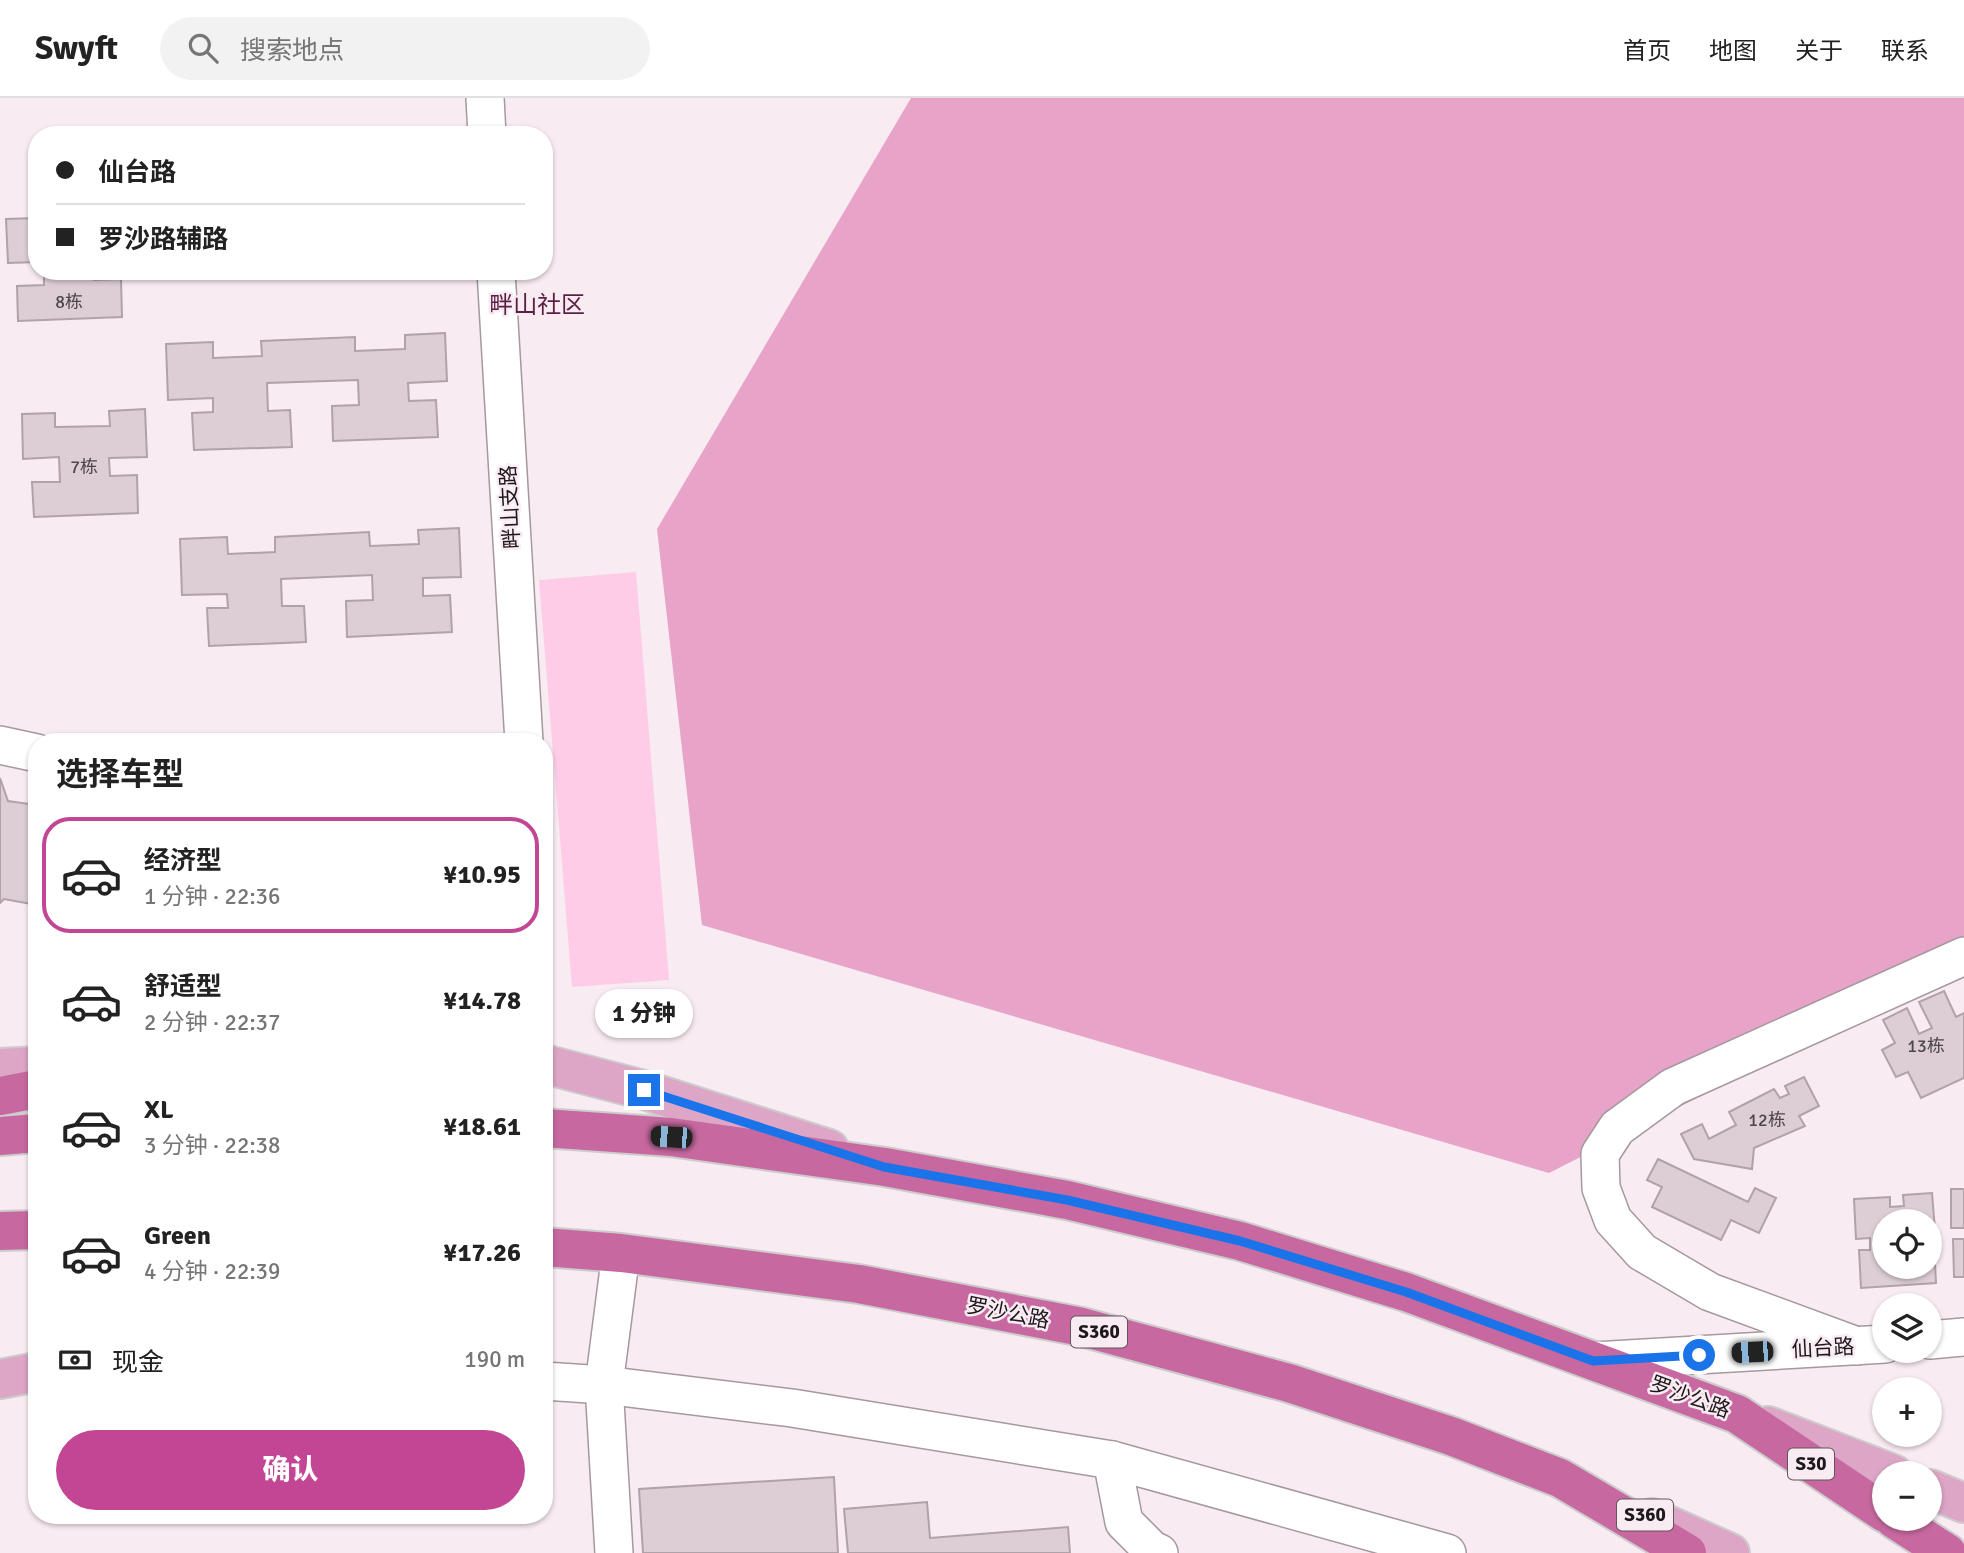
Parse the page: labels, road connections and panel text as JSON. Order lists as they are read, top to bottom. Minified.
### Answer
{"streets":{"highway":["罗沙公路","S360","S30"],"street":["畔山支路","仙台路"]},"crossings":[["罗沙公路","仙台路"],["罗沙公路","S30"]],"districts":["畔山社区"],"house_numbers":["8栋","7栋","13栋","12栋"],"page":{"header":"Swyft","search":"搜索地点","nav":["首页","地图","关于","联系"],"banner":["仙台路","罗沙路辅路"],"heading":"选择车型","list":[{"name":"经济型","note":"1 分钟 · 22:36","value":"¥10.95"},{"name":"舒适型","note":"2 分钟 · 22:37","value":"¥14.78"},{"name":"XL","note":"3 分钟 · 22:38","value":"¥18.61"},{"name":"Green","note":"4 分钟 · 22:39","value":"¥17.26"}],"bubble":"1 分钟","map_buttons":["+","−"],"pay":["现金","190 m"],"buttons":"确认"}}
